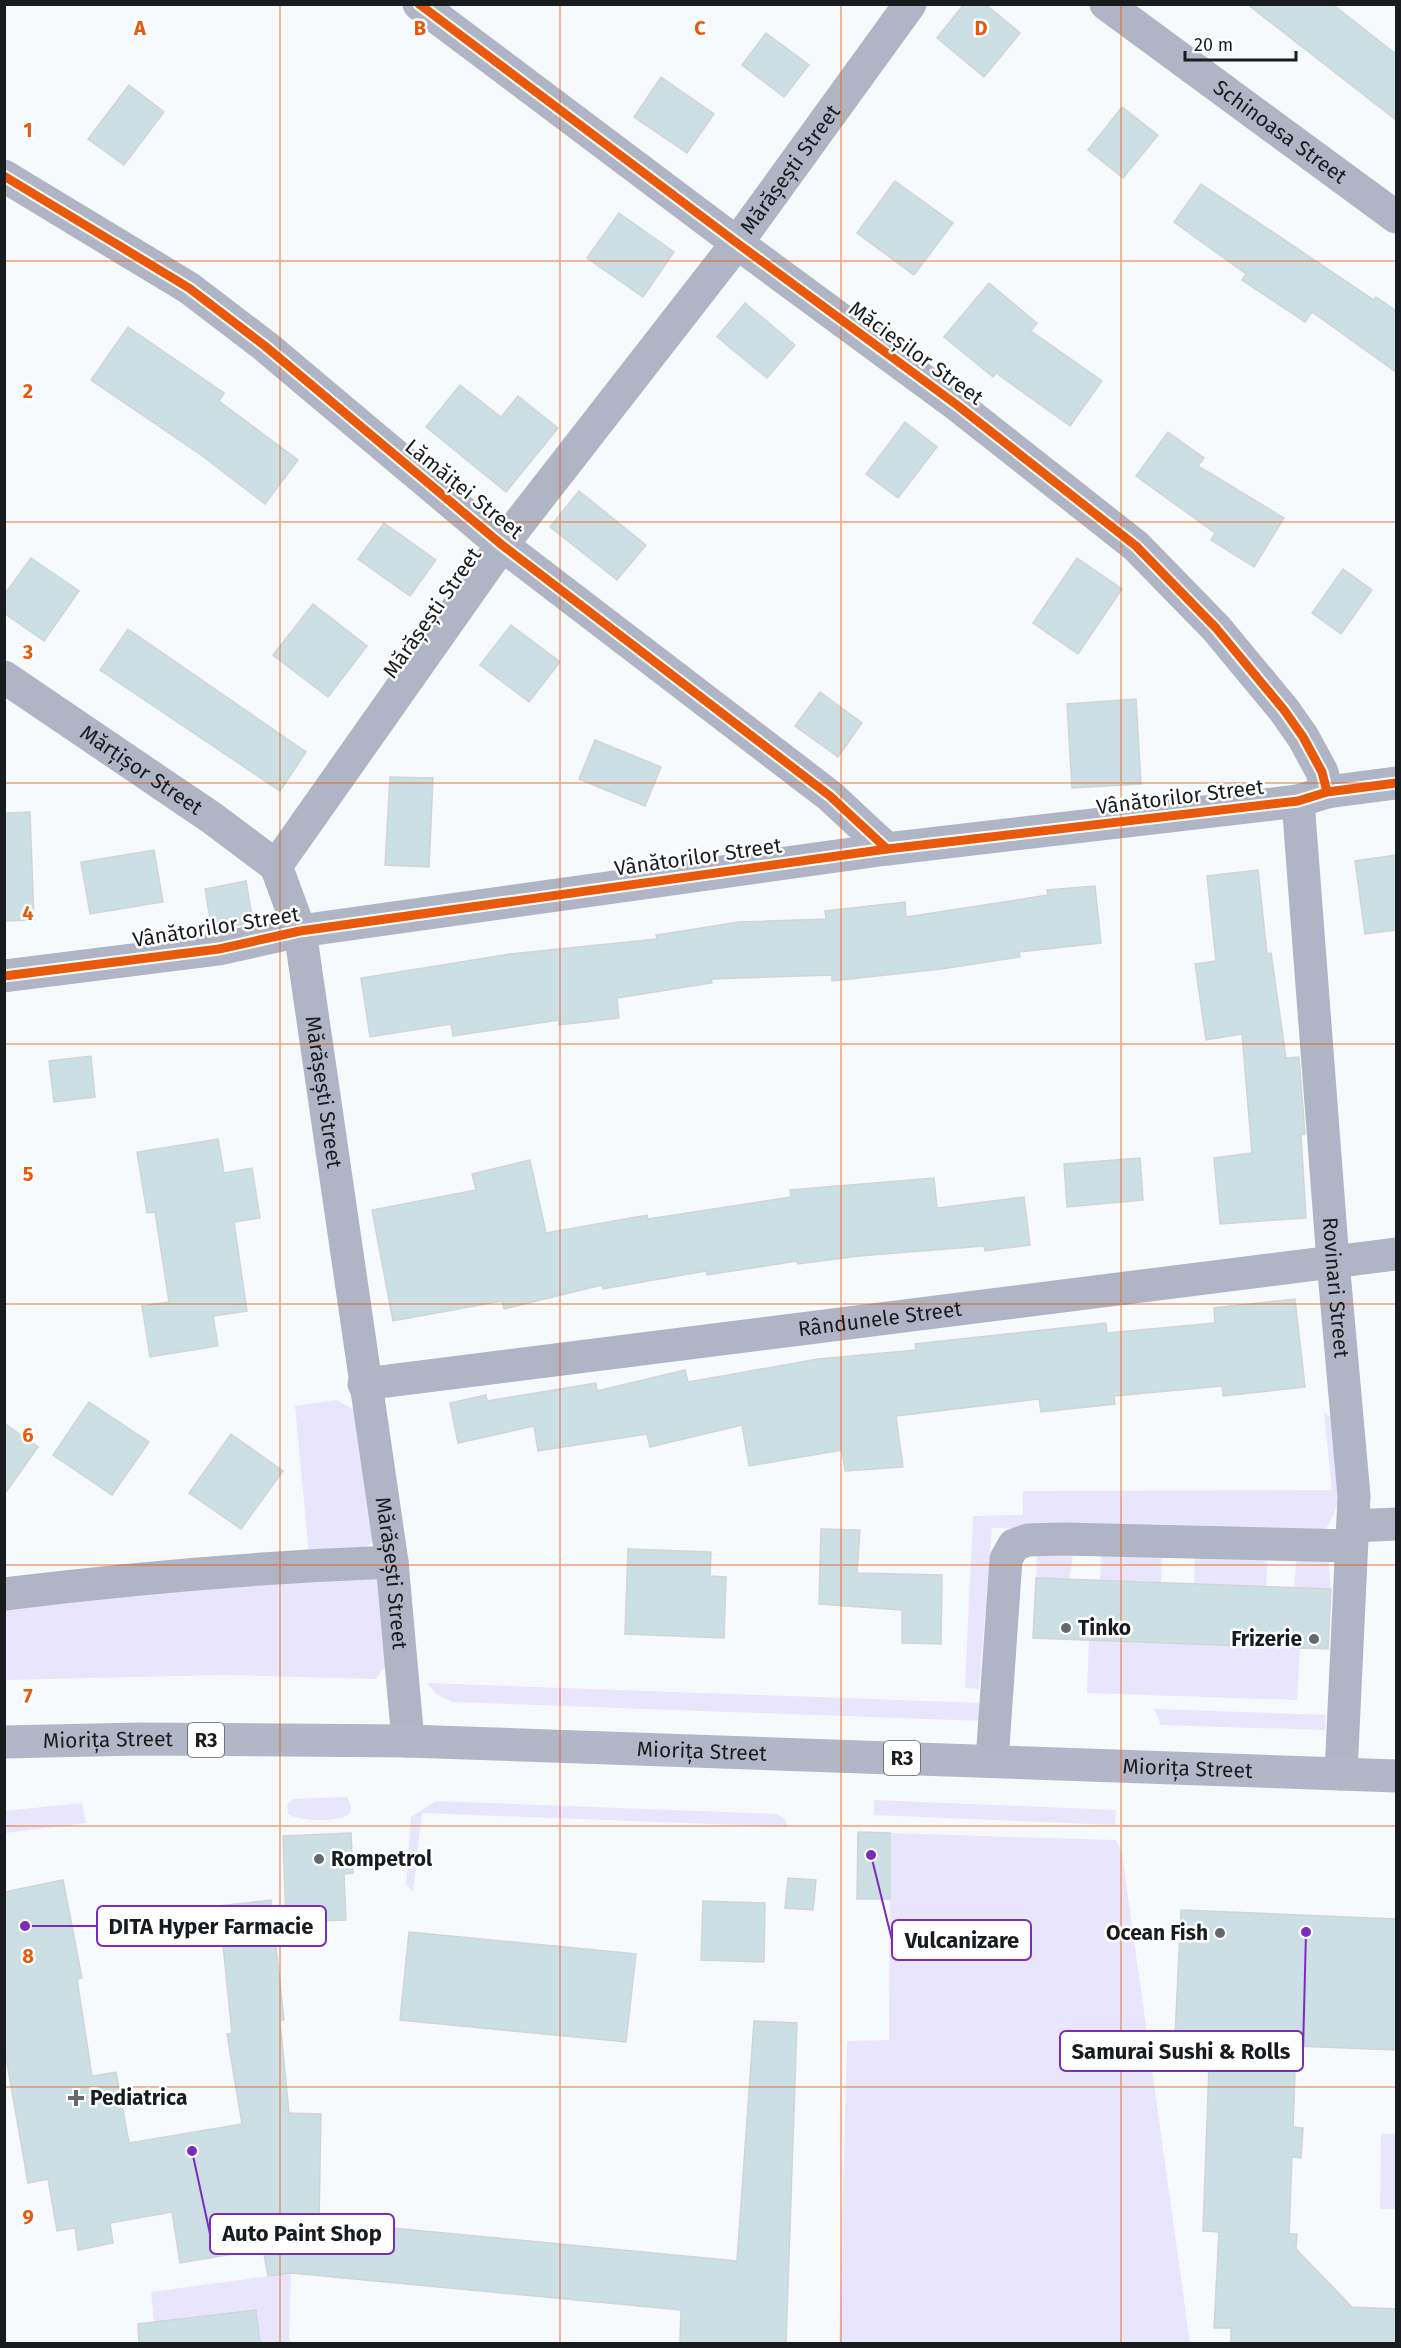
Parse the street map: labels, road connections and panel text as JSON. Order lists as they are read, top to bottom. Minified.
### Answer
{"streets":{"main road":["Miorița Street","R3"],"street":["Schinoasa Street","Mărășești Street","Măcieșilor Street","Lămăiței Street","Mărțișor Street","Vânătorilor Street","Rovinari Street","Rândunele Street"]},"crossings":[["Mărășești Street","Măcieșilor Street"],["Mărășești Street","Lămăiței Street"],["Mărășești Street","Mărțișor Street"],["Mărășești Street","Vânătorilor Street"],["Mărășești Street","Rândunele Street"],["Mărășești Street","Miorița Street"],["Măcieșilor Street","Vânătorilor Street"],["Măcieșilor Street","Rovinari Street"],["Lămăiței Street","Vânătorilor Street"],["Vânătorilor Street","Rovinari Street"],["Rovinari Street","Rândunele Street"],["Rovinari Street","Miorița Street"]],"places":{"other":["Tinko","Frizerie","Vulcanizare","Rompetrol","DITA Hyper Farmacie","Samurai Sushi & Rolls","Ocean Fish","Auto Paint Shop"],"health":["Pediatrica"]},"scale_bar":"20 m","grid":{"columns":["A","B","C","D"],"rows":["1","2","3","4","5","6","7","8","9"]}}
